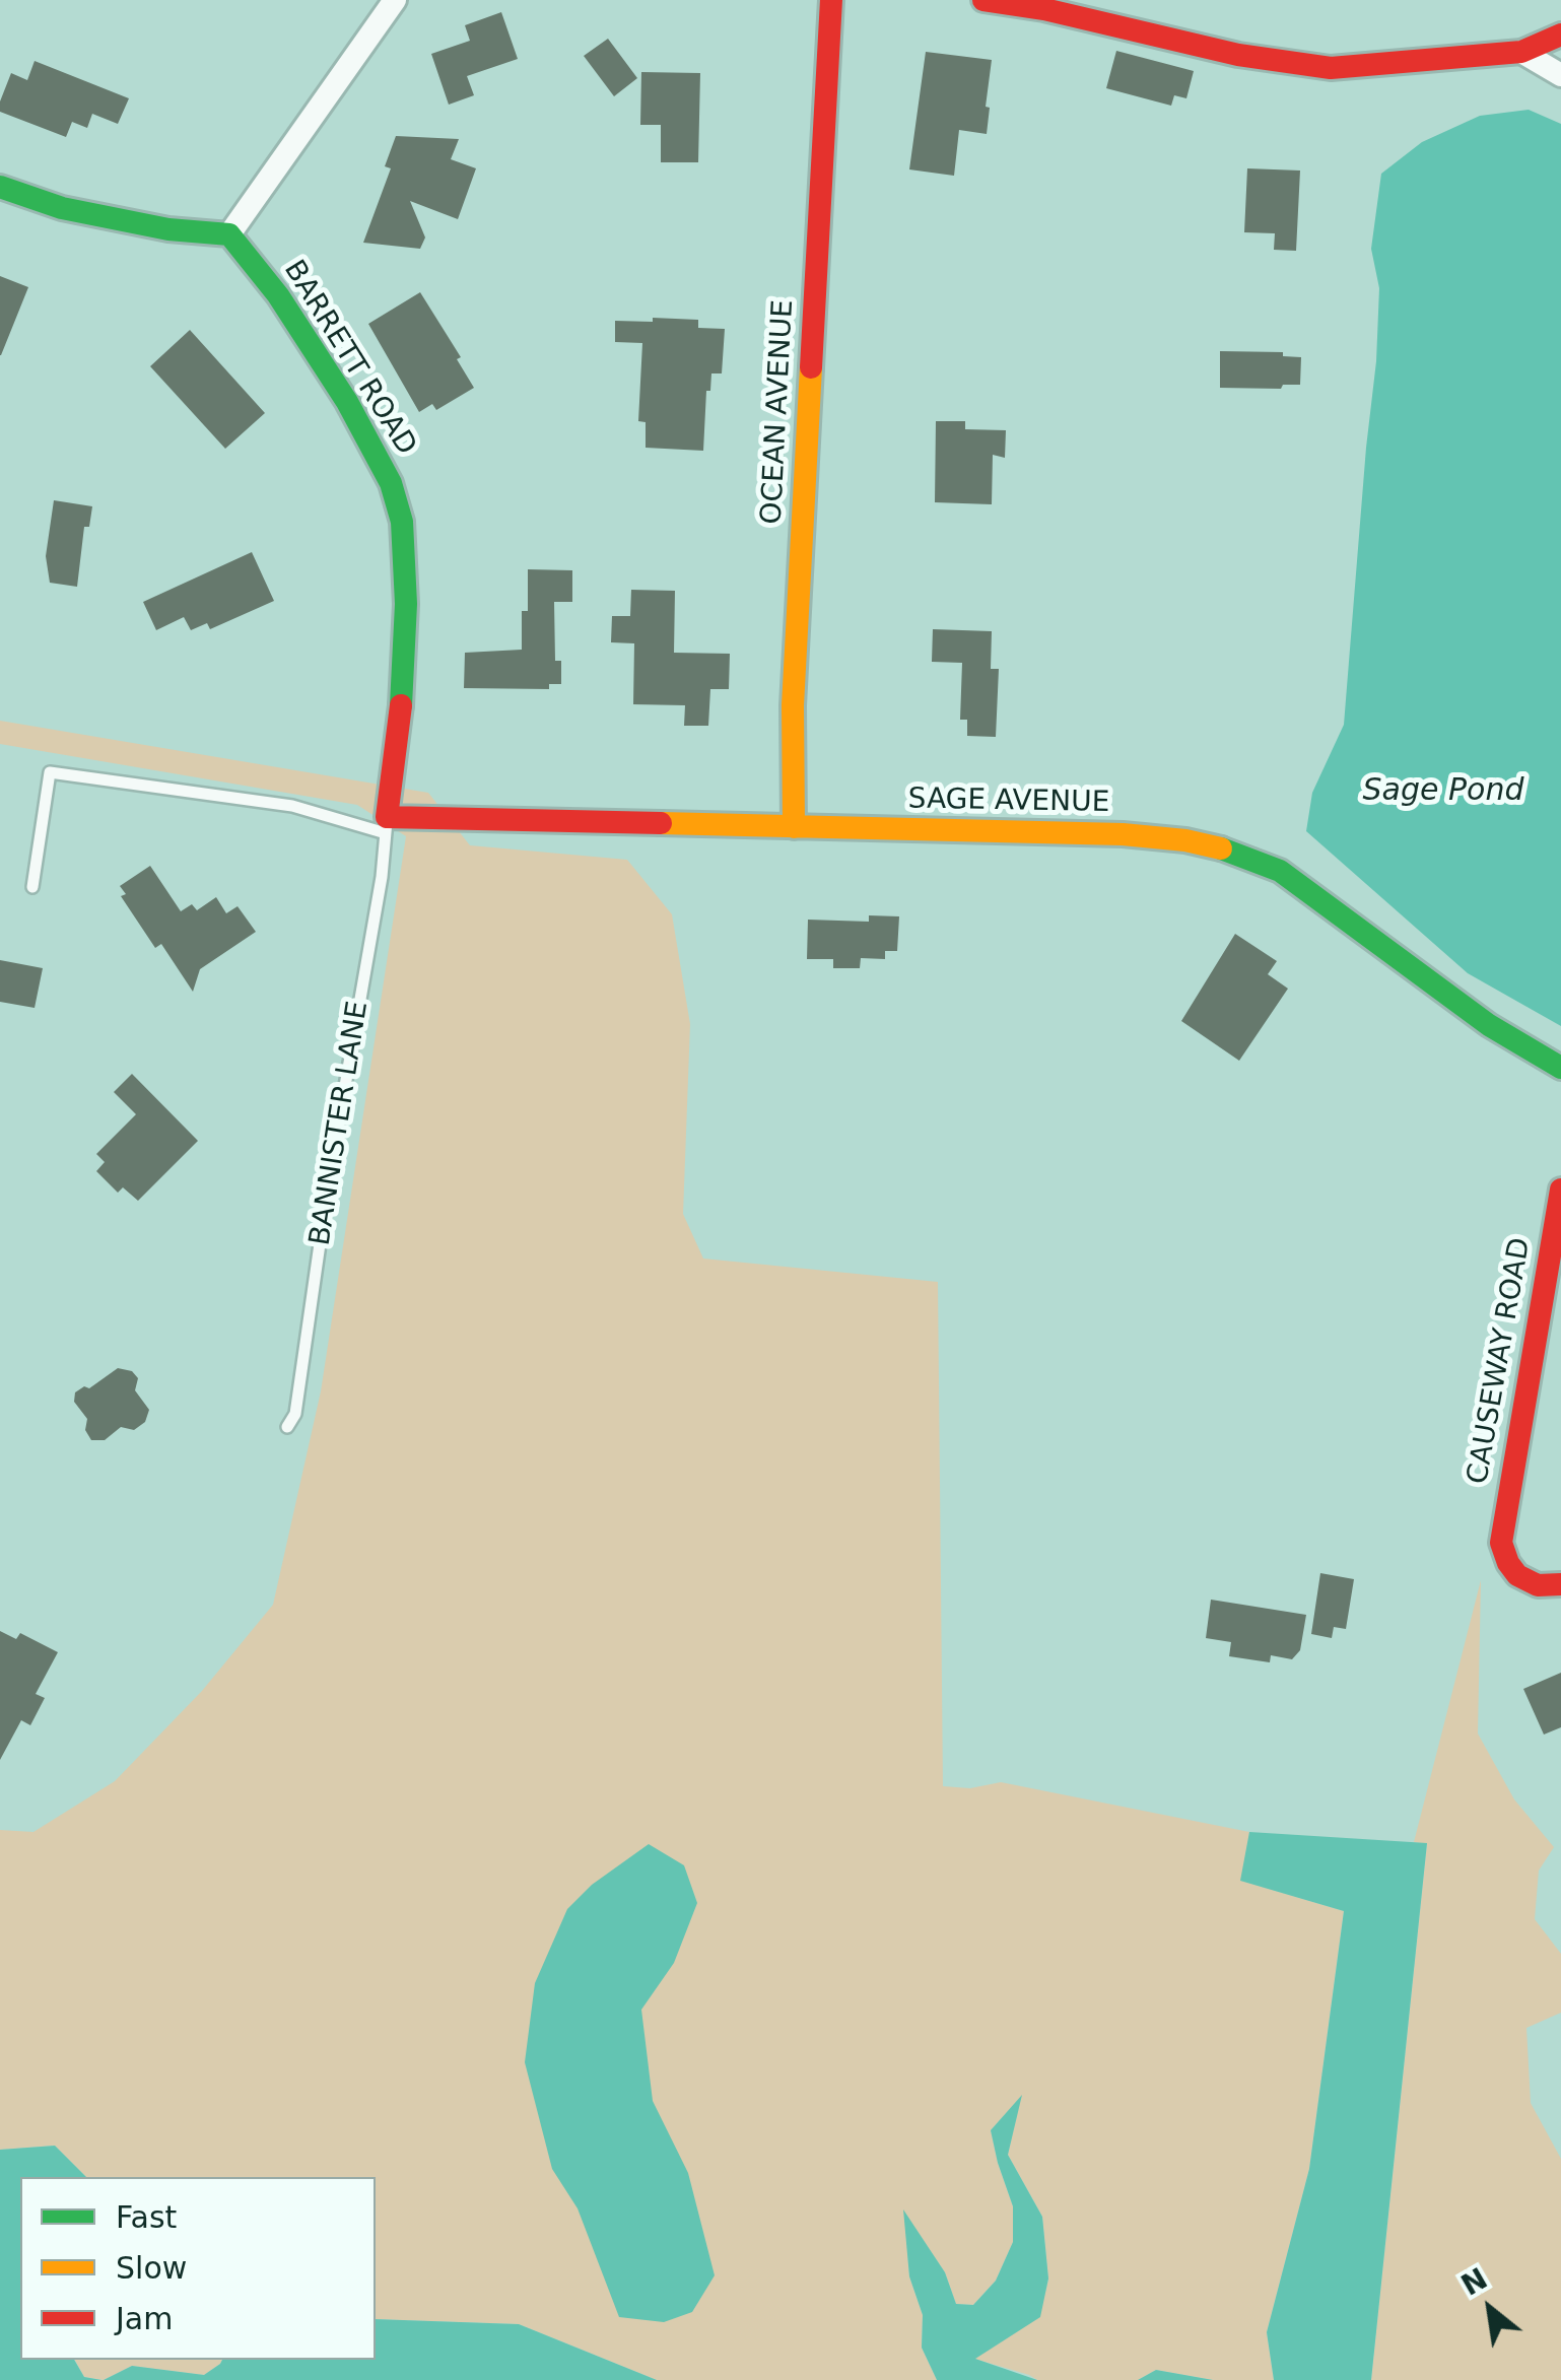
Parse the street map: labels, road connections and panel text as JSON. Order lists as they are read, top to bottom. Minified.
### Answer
{"streets":{"street":["BARRETT ROAD","OCEAN AVENUE","SAGE AVENUE","CAUSEWAY ROAD"],"lane":["BANNISTER LANE"]},"crossings":[["BARRETT ROAD","SAGE AVENUE"],["BARRETT ROAD","BANNISTER LANE"],["OCEAN AVENUE","SAGE AVENUE"],["SAGE AVENUE","BANNISTER LANE"]],"water":["Sage Pond"],"legend":["Fast","Slow","Jam"],"north":"top left"}
